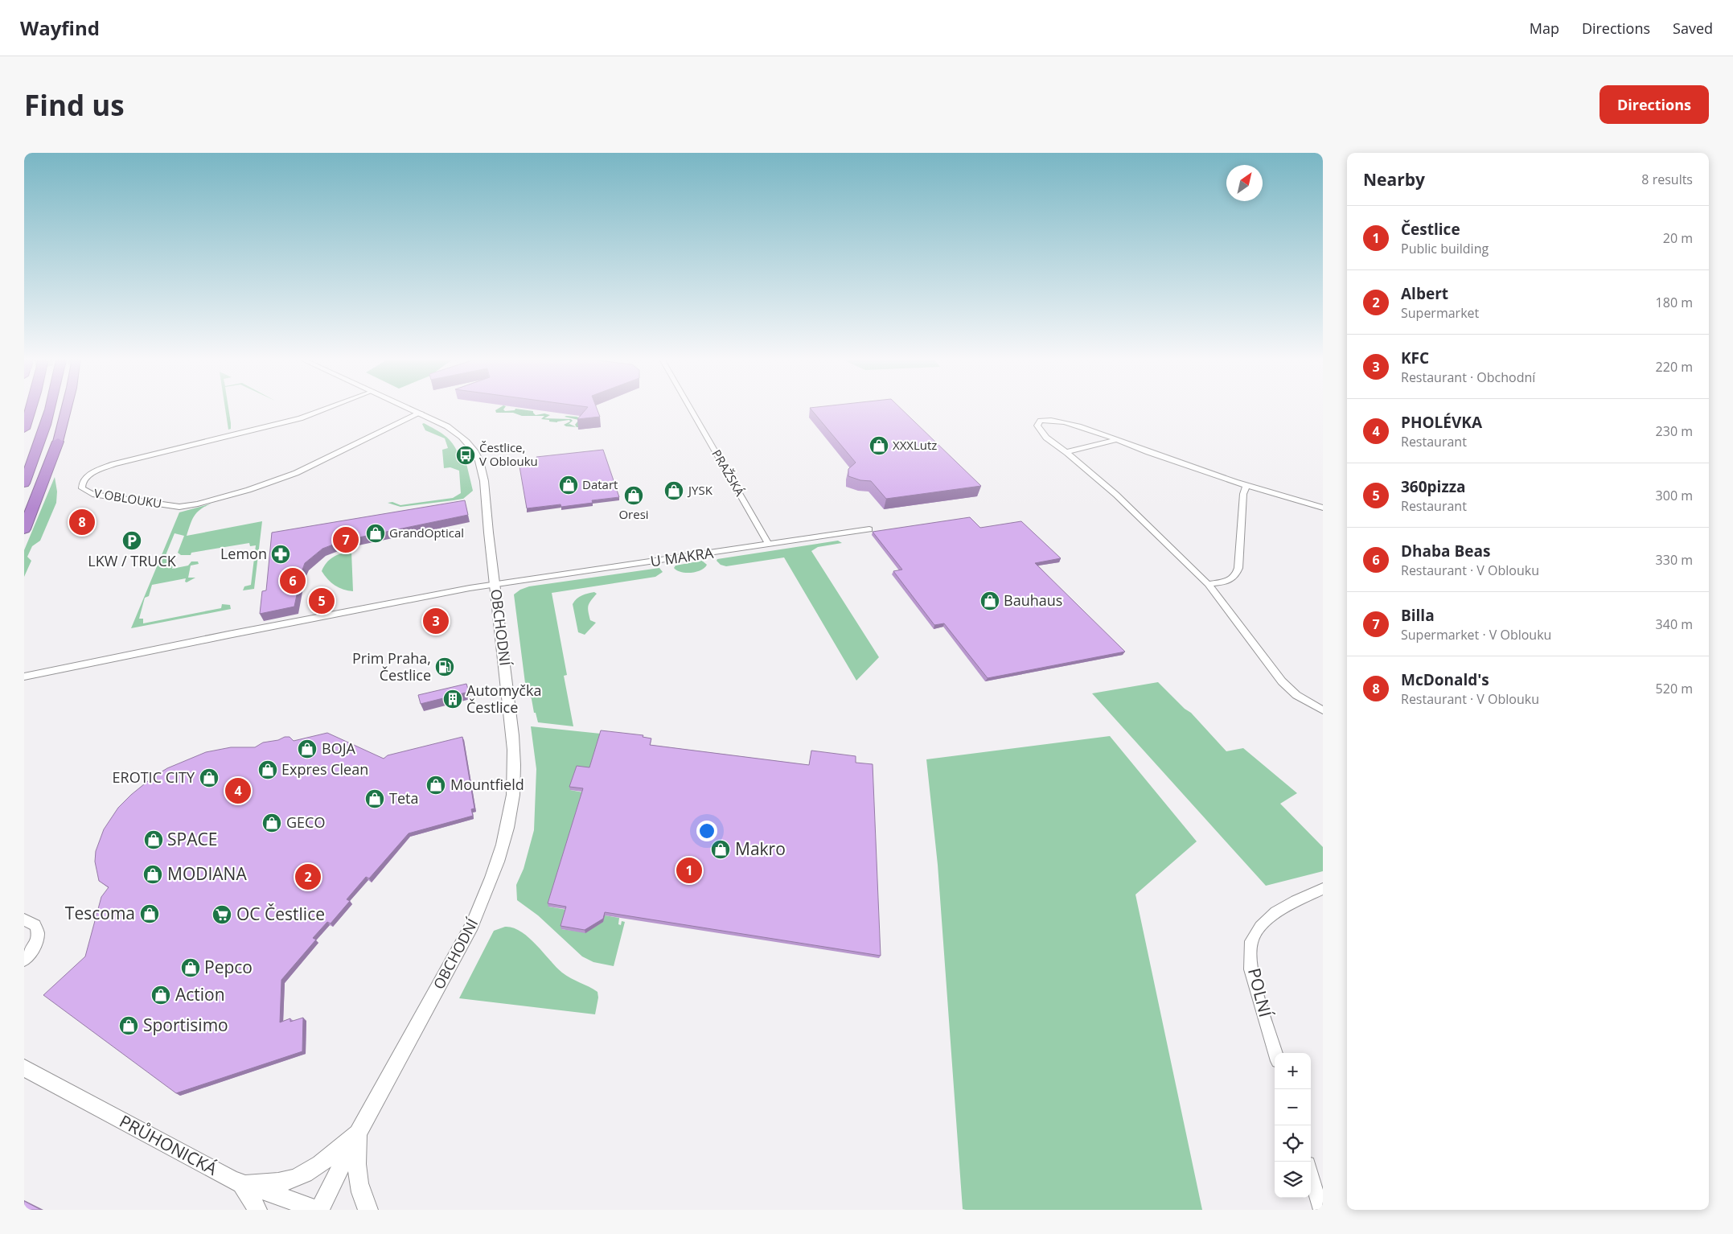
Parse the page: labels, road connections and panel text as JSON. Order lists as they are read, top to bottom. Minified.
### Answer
{"streets":{"street":["PRAŽSKÁ","V OBLOUKU","U MAKRA","OBCHODNÍ","POLNÍ","PRŮHONICKÁ"]},"crossings":[["PRAŽSKÁ","U MAKRA"],["V OBLOUKU","OBCHODNÍ"],["U MAKRA","OBCHODNÍ"],["OBCHODNÍ","PRŮHONICKÁ"]],"places":{"shop":["XXXLutz","Datart","JYSK","Oresi","GrandOptical","Bauhaus","BOJA","Expres Clean","EROTIC CITY","Mountfield","Teta","GECO","SPACE","Makro","MODIANA","Tescoma","Pepco","Action","Sportisimo"],"bus stop":["Čestlice, V Oblouku"],"parking":["LKW / TRUCK"],"pharmacy":["Lemon"],"fuel station":["Prim Praha, Čestlice"],"building":["Automyčka Čestlice"],"supermarket":["OC Čestlice"]},"north":"top right","page":{"header":"Wayfind","nav":["Map","Directions","Saved"],"buttons":"Directions","title":"Find us","heading":["Nearby","8 results"],"list":[{"mark":"1","name":"Čestlice","note":"Public building","value":"20 m"},{"mark":"2","name":"Albert","note":"Supermarket","value":"180 m"},{"mark":"3","name":"KFC","note":"Restaurant · Obchodní","value":"220 m"},{"mark":"4","name":"PHOLÉVKA","note":"Restaurant","value":"230 m"},{"mark":"5","name":"360pizza","note":"Restaurant","value":"300 m"},{"mark":"6","name":"Dhaba Beas","note":"Restaurant · V Oblouku","value":"330 m"},{"mark":"7","name":"Billa","note":"Supermarket · V Oblouku","value":"340 m"},{"mark":"8","name":"McDonald's","note":"Restaurant · V Oblouku","value":"520 m"}],"pins":["8","7","6","5","3","4","1","2"],"map_buttons":["+","−"]}}
